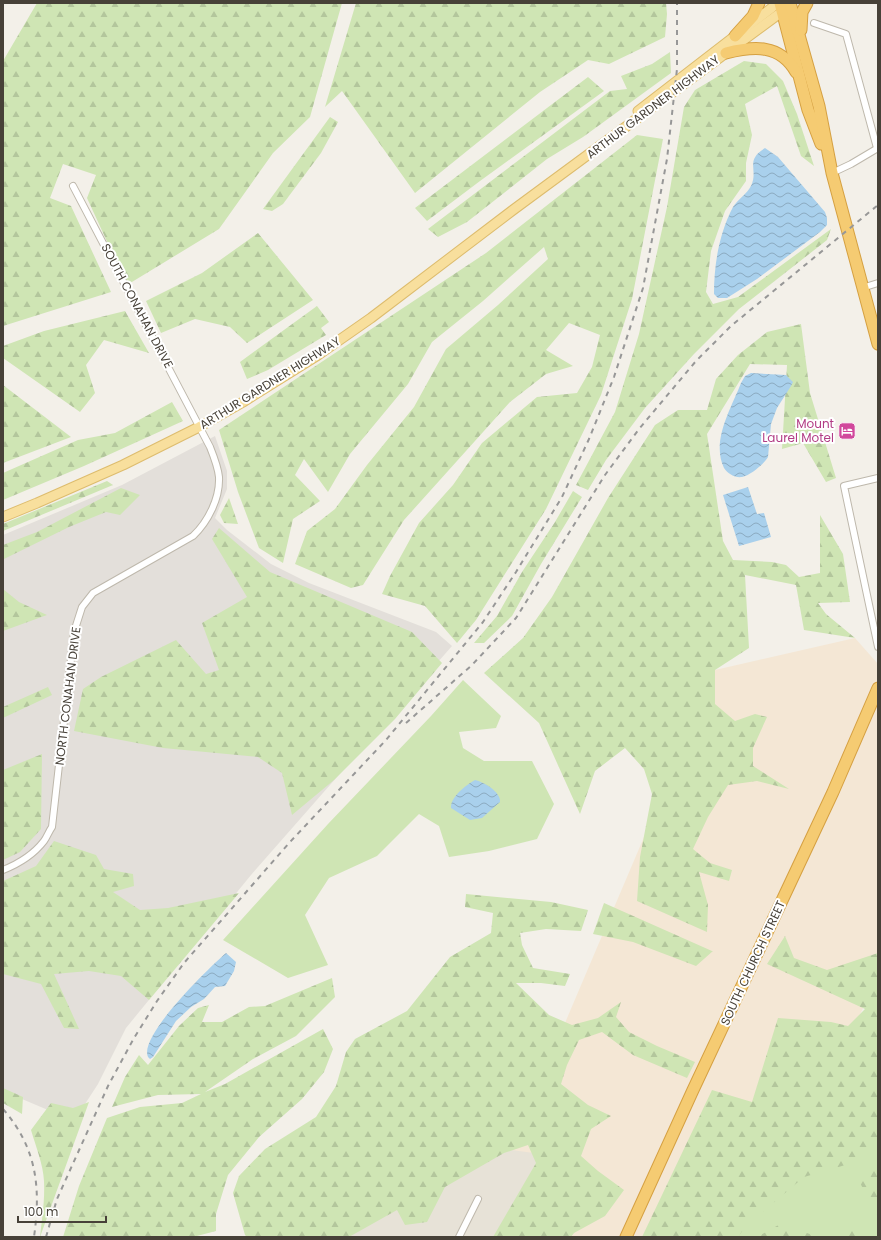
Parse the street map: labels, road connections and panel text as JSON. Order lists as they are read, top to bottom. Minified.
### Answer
{"streets":{"highway":["SOUTH CHURCH STREET"],"main road":["ARTHUR GARDNER HIGHWAY"],"street":["SOUTH CONAHAN DRIVE","NORTH CONAHAN DRIVE"]},"crossings":[["ARTHUR GARDNER HIGHWAY","SOUTH CONAHAN DRIVE"],["ARTHUR GARDNER HIGHWAY","NORTH CONAHAN DRIVE"],["SOUTH CONAHAN DRIVE","NORTH CONAHAN DRIVE"]],"places":{"hotel":["Mount Laurel Motel"]},"scale_bar":"100 m"}
